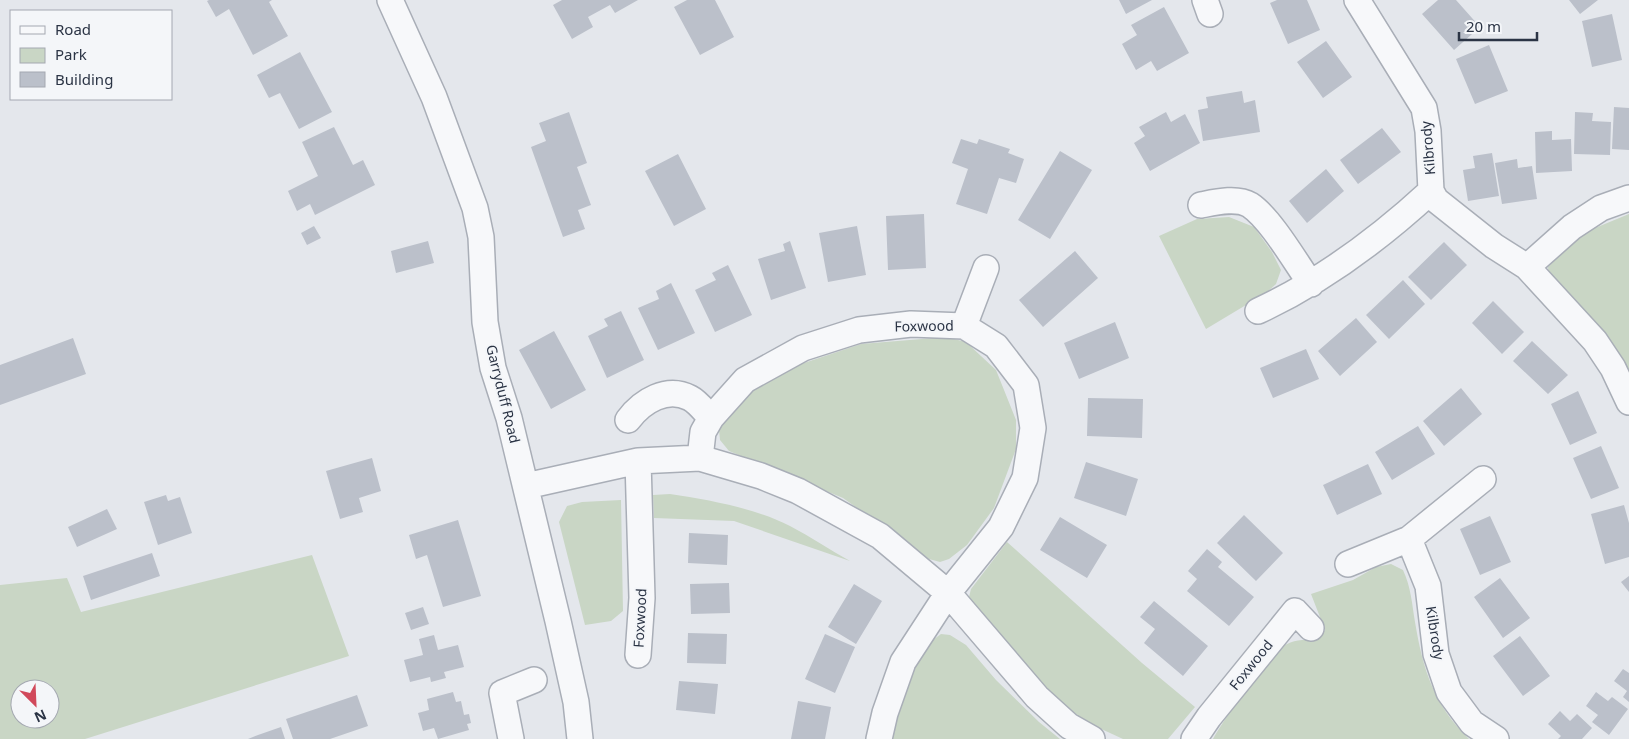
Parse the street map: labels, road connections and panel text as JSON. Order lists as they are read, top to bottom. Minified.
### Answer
{"streets":{"street":["Kilbrody","Foxwood","Garryduff Road"]},"legend":["Road","Park","Building"],"scale_bar":"20 m","north":"bottom right"}
